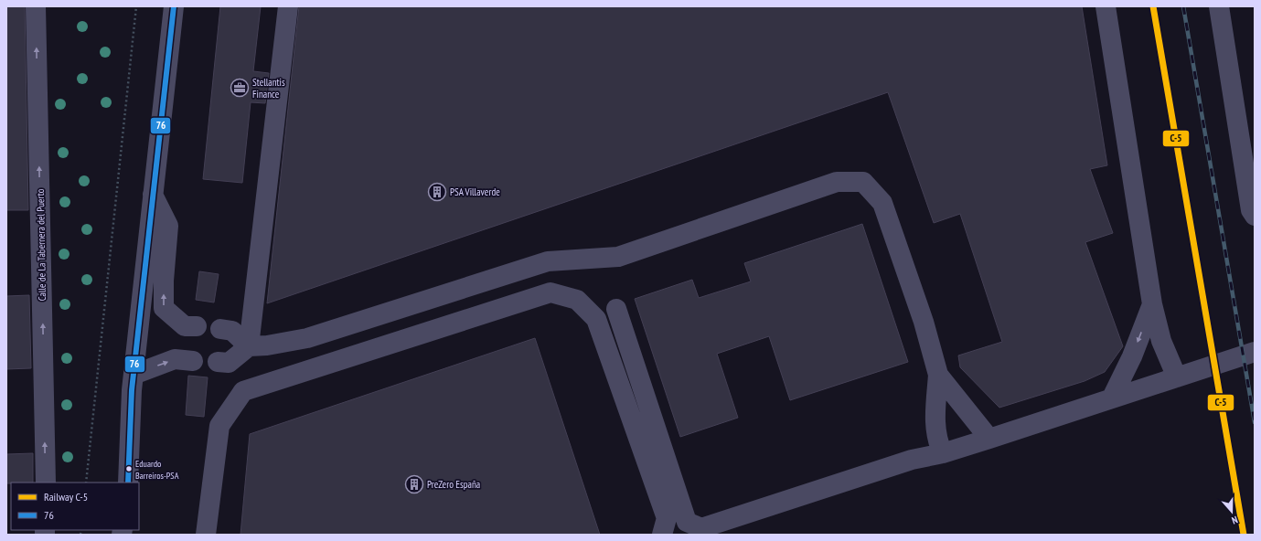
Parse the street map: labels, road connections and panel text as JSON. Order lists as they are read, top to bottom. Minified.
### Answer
{"streets":{"street":["Calle de La Tabernera del Puerto"]},"places":{"office":["Stellantis Finance"],"building":["PSA Villaverde","PreZero España"],"other":["Eduardo Barreiros-PSA"]},"lines":["rail line C-5","transit line 76"],"legend":["Railway C-5","76"],"north":"bottom"}
